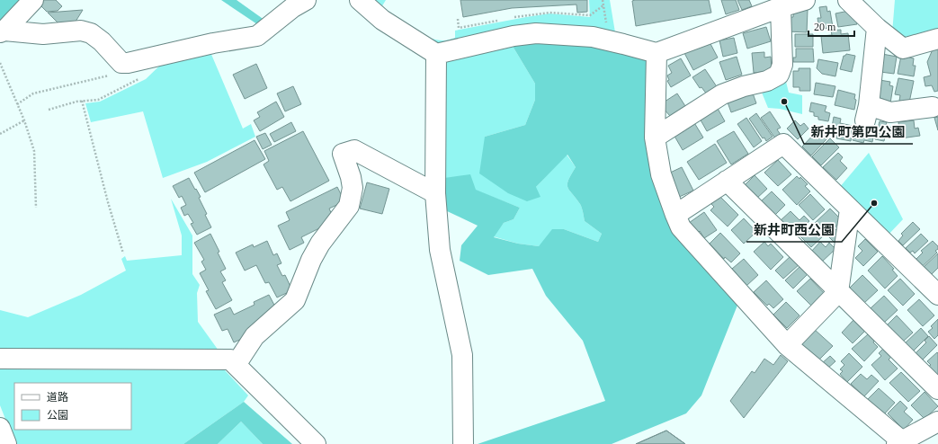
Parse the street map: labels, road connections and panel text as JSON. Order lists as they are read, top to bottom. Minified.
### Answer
{"places":["新井町第四公園","新井町西公園"],"legend":["道路","公園"],"scale_bar":"20 m"}
